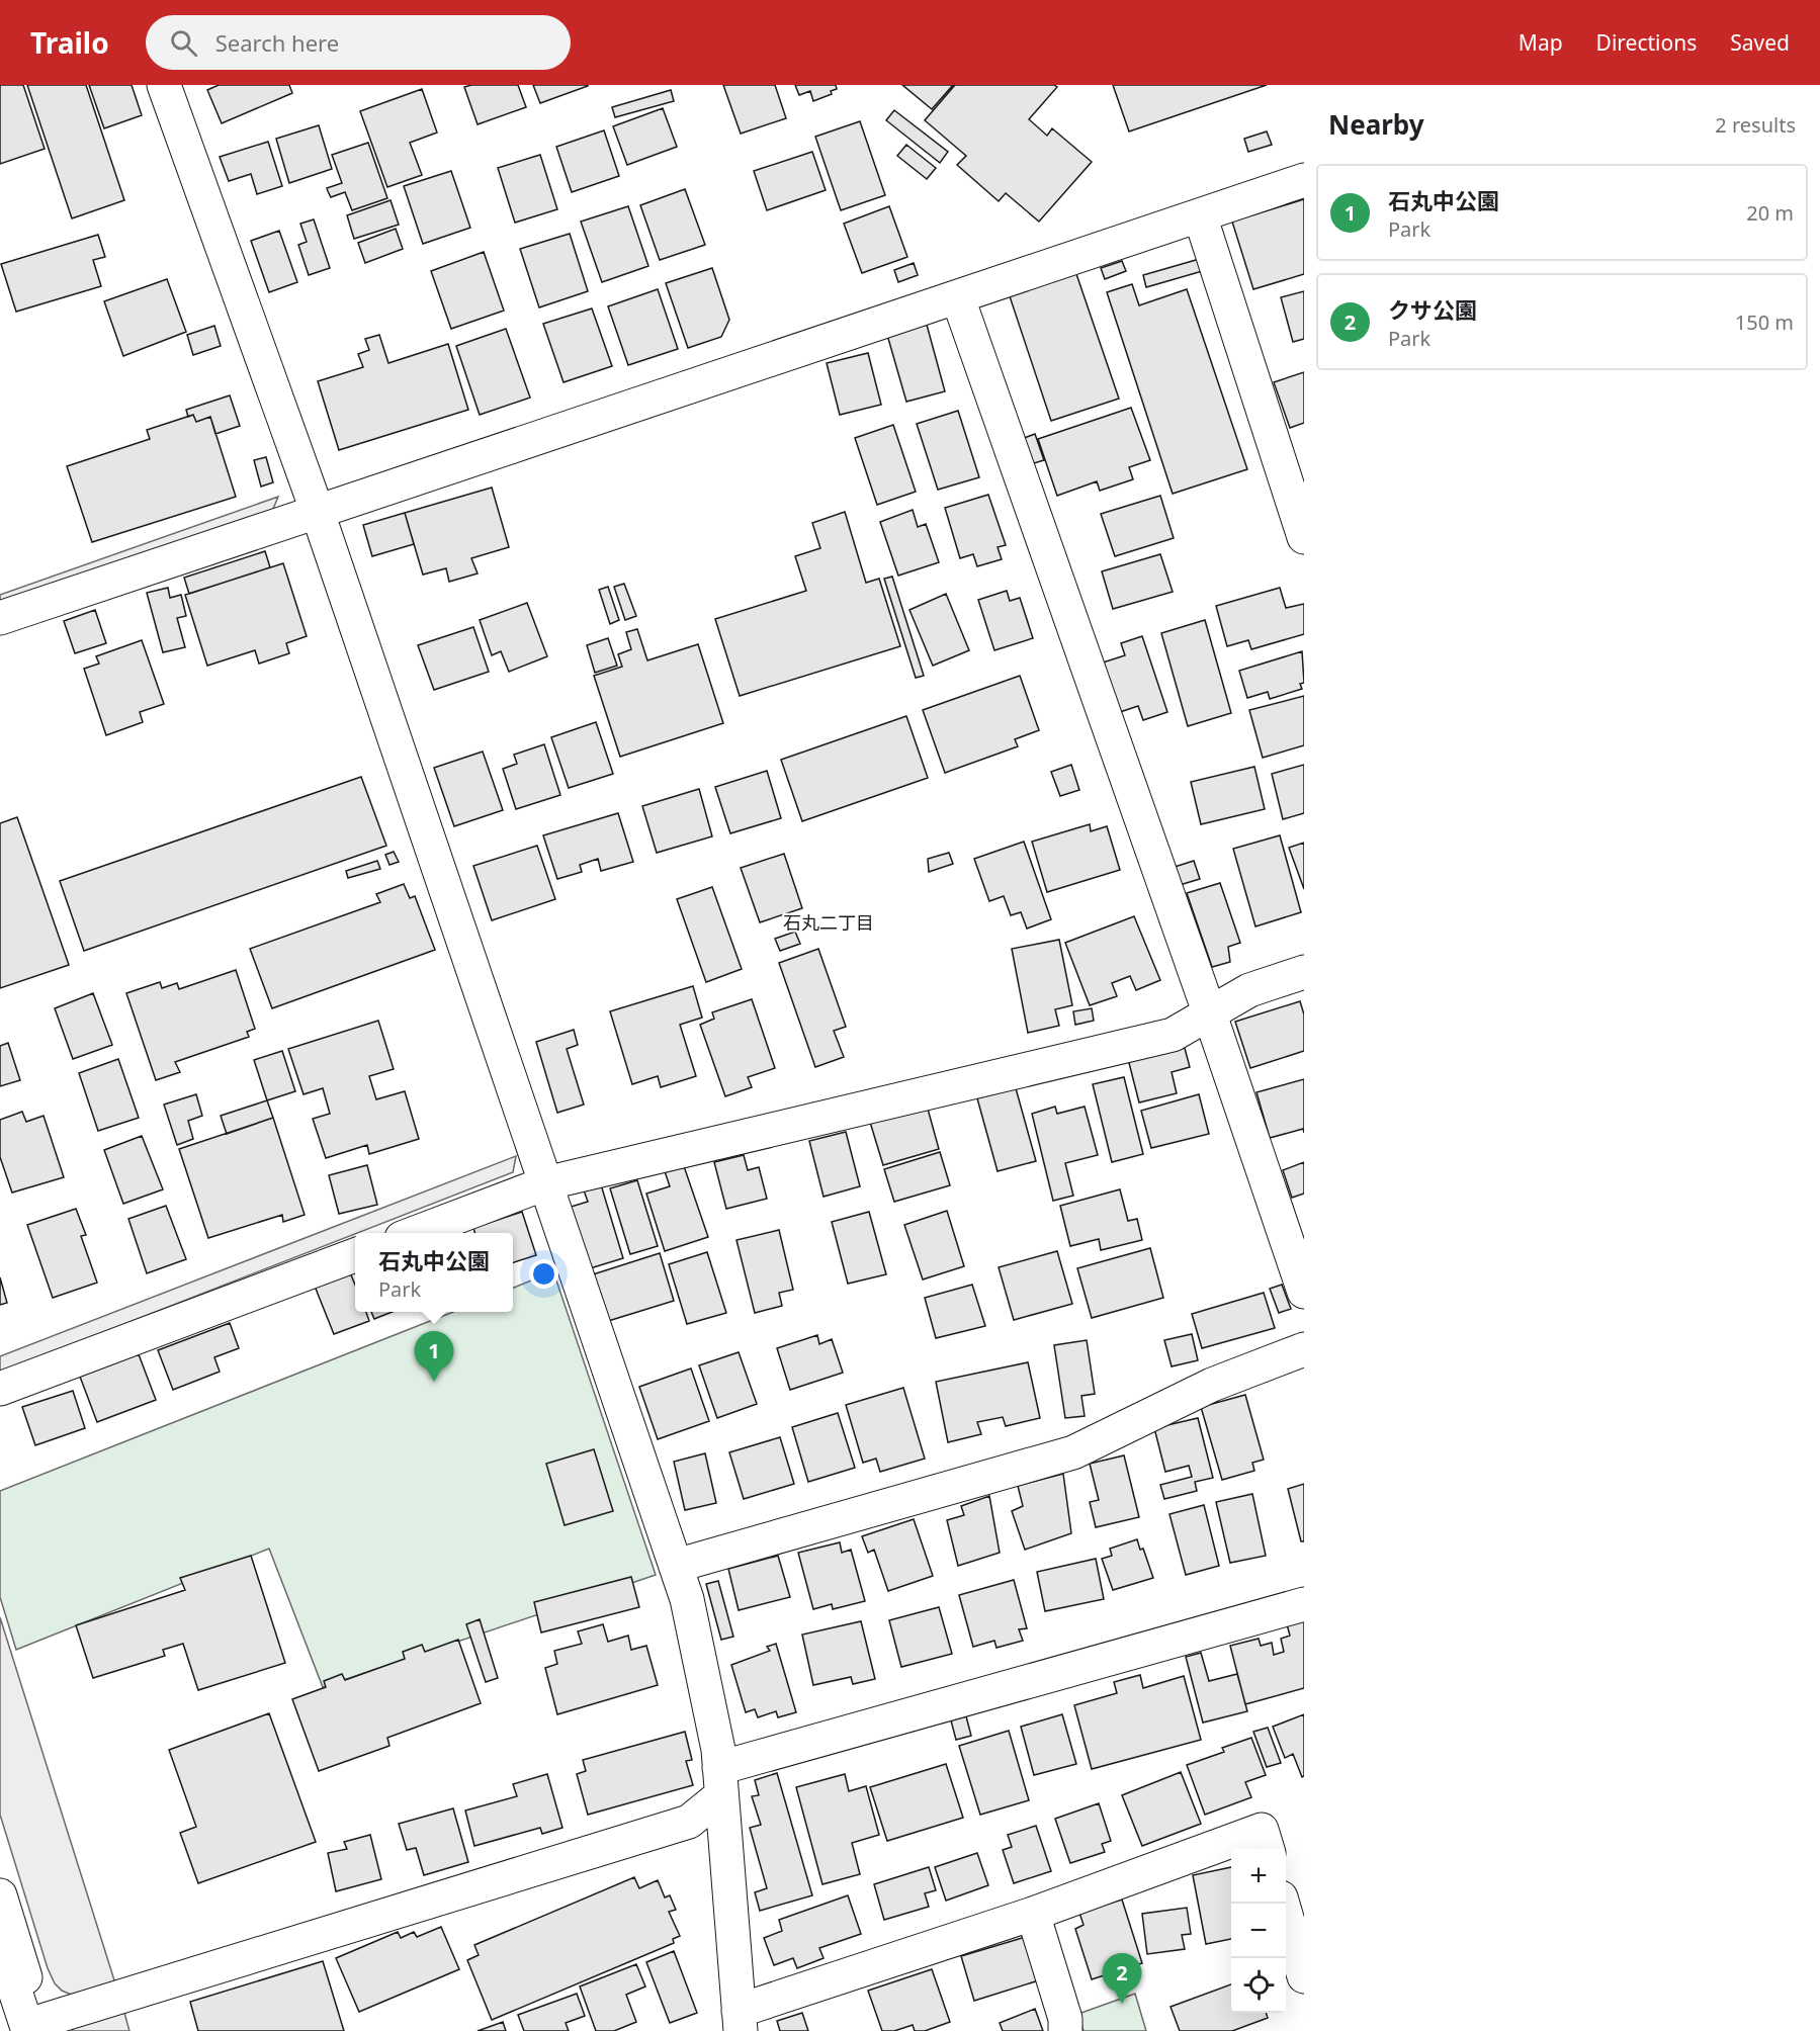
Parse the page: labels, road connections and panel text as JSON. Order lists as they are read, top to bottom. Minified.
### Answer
{"districts":["石丸二丁目"],"page":{"header":"Trailo","search":"Search here","nav":["Map","Directions","Saved"],"heading":["Nearby","2 results"],"list":[{"mark":"1","name":"石丸中公園","note":"Park","value":"20 m"},{"mark":"2","name":"クサ公園","note":"Park","value":"150 m"}],"popup":["石丸中公園","Park"],"pins":["1","2"],"map_buttons":["+","−"]}}
